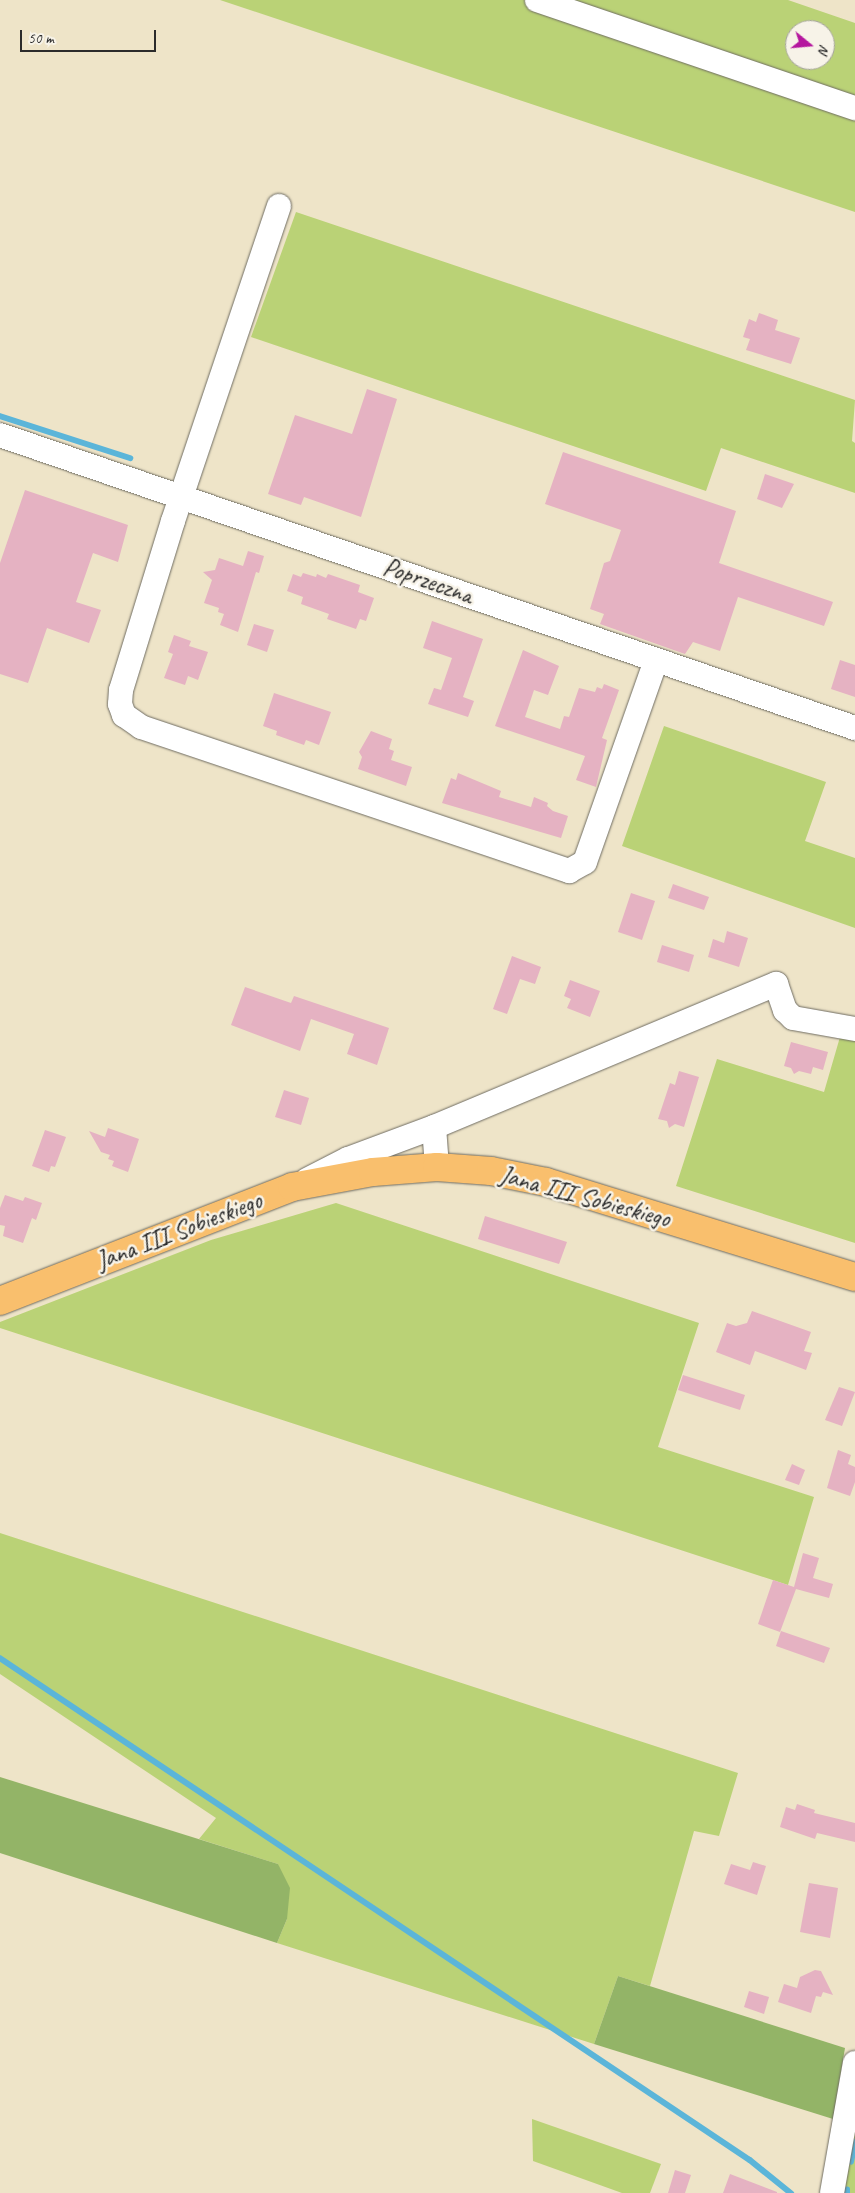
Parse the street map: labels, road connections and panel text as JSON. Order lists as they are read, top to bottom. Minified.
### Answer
{"streets":{"main road":["Jana III Sobieskiego"],"street":["Poprzeczna"]},"scale_bar":"50 m","north":"right"}
